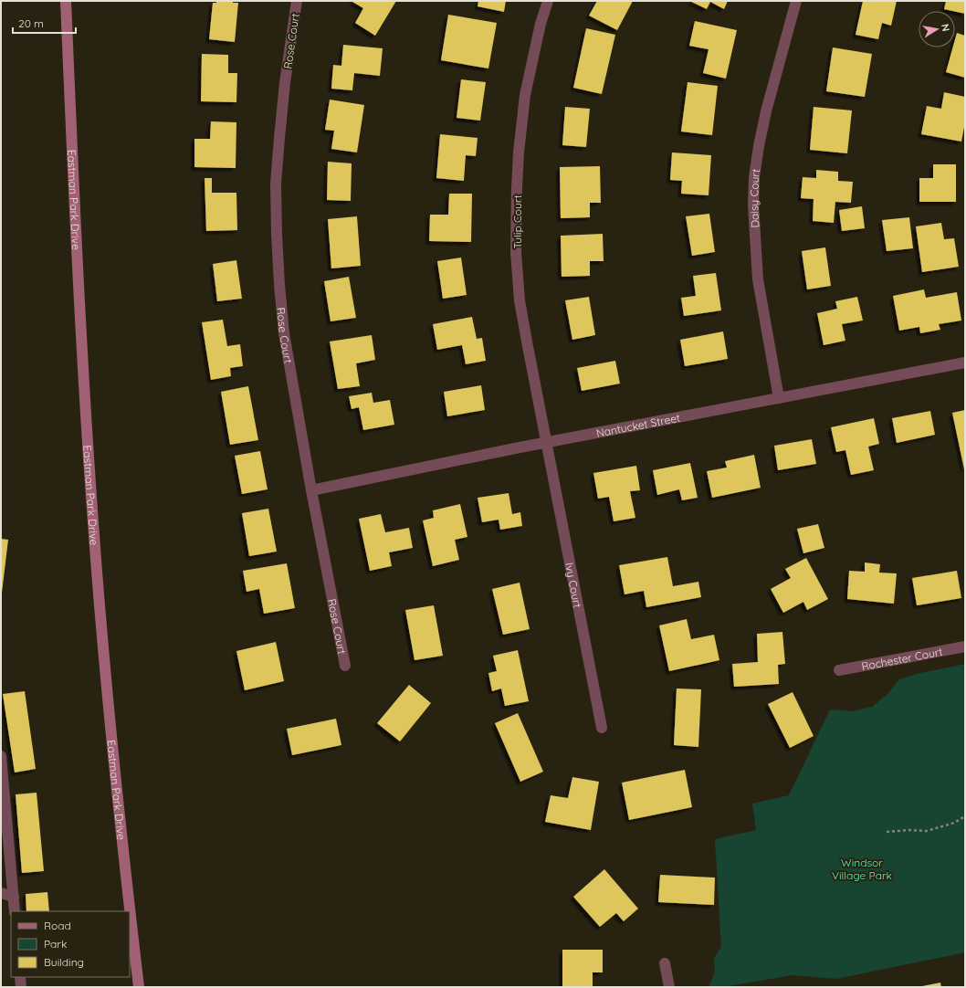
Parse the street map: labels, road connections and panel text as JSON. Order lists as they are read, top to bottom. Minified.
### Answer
{"streets":{"street":["Rose Court","Daisy Court","Eastman Park Drive","Tulip Court","Nantucket Street","Ivy Court","Rochester Court"]},"crossings":[["Rose Court","Nantucket Street"],["Daisy Court","Nantucket Street"],["Tulip Court","Nantucket Street"],["Tulip Court","Ivy Court"],["Nantucket Street","Ivy Court"]],"parks":["Windsor Village Park"],"legend":["Road","Park","Building"],"scale_bar":"20 m","north":"right"}
